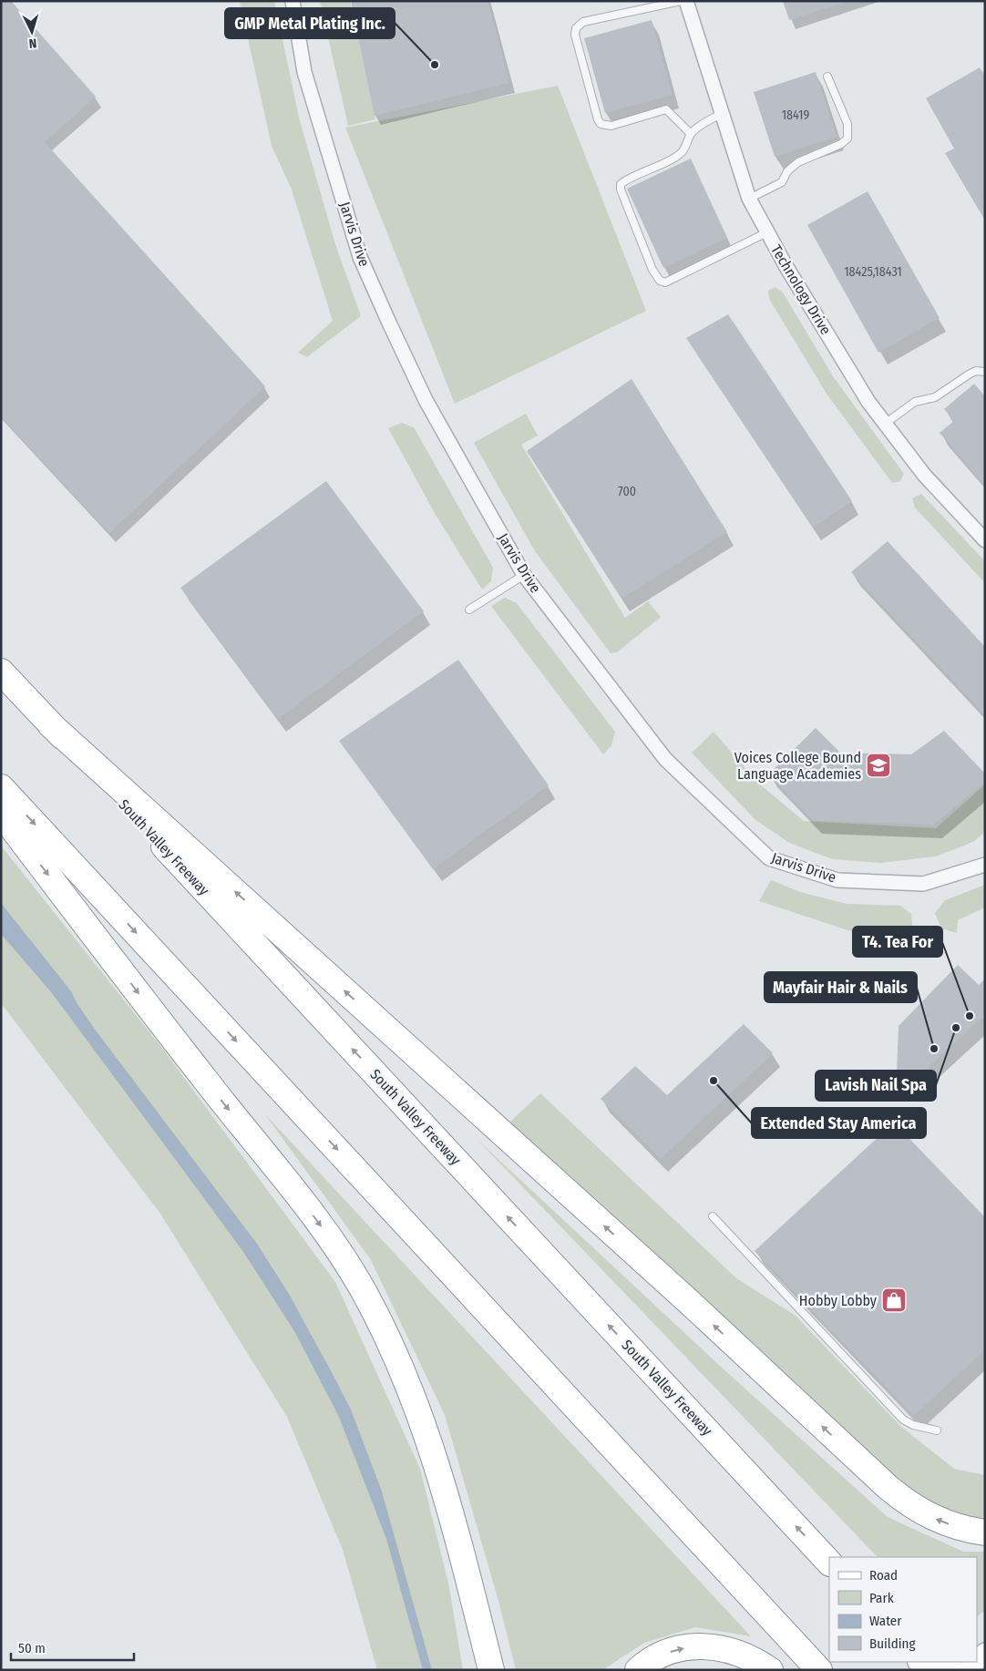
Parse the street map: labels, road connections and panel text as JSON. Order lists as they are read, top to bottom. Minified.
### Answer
{"streets":{"highway":["South Valley Freeway"],"street":["Jarvis Drive","Technology Drive"]},"places":{"other":["GMP Metal Plating Inc.","T4. Tea For","Lavish Nail Spa","Mayfair Hair & Nails","Extended Stay America"],"school or university":["Voices College Bound Language Academies"],"shop":["Hobby Lobby"]},"house_numbers":["18419","18425,18431","700"],"legend":["Road","Park","Water","Building"],"scale_bar":"50 m","north":"bottom"}
